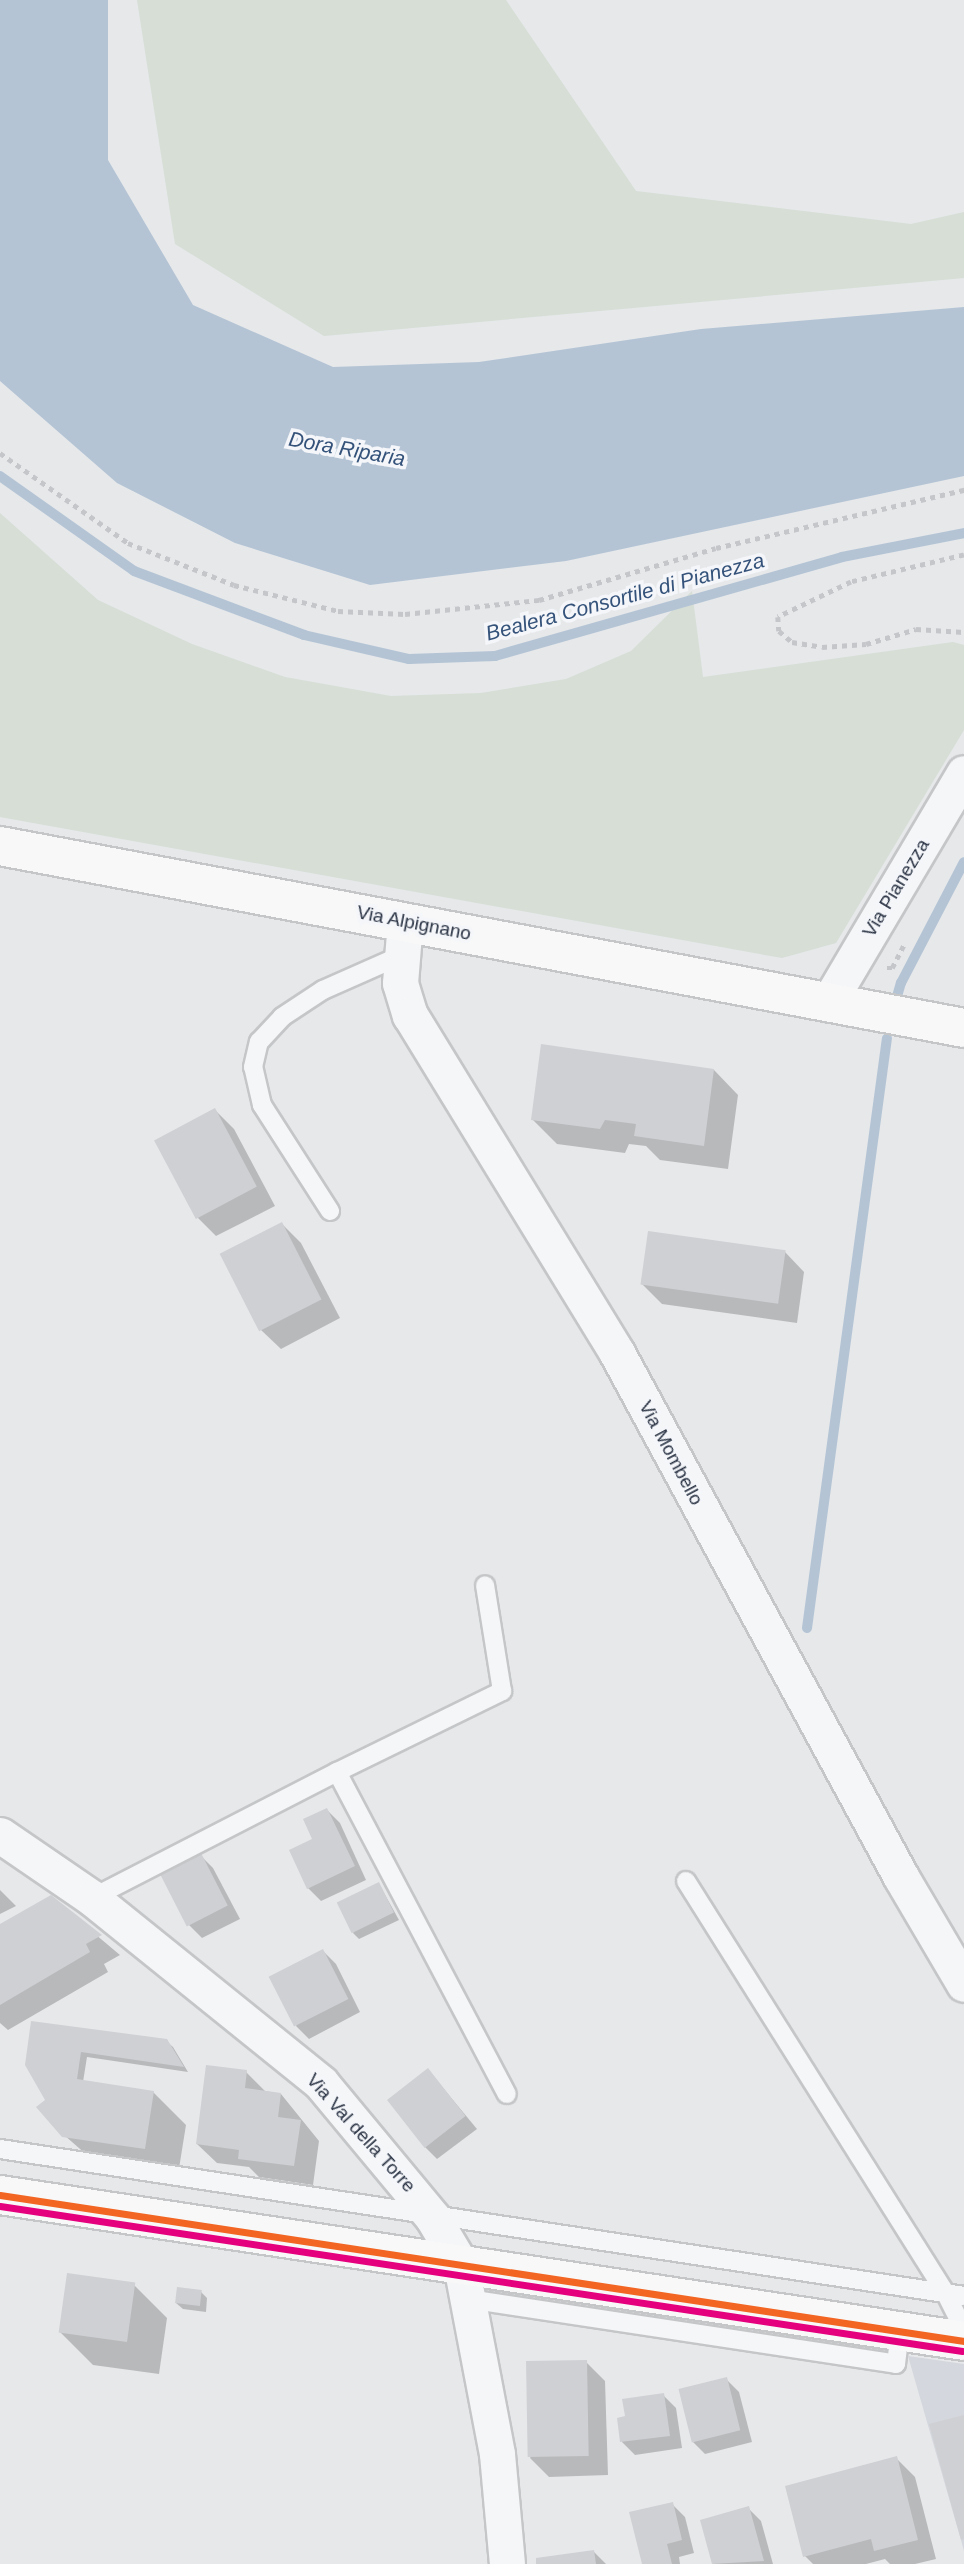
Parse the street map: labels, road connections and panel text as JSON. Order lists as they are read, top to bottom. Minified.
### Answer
{"streets":{"street":["Via Pianezza","Via Alpignano","Via Mombello","Via Val della Torre"]},"crossings":[["Via Pianezza","Via Alpignano"],["Via Alpignano","Via Mombello"]],"water":["Dora Riparia","Bealera Consortile di Pianezza"]}
